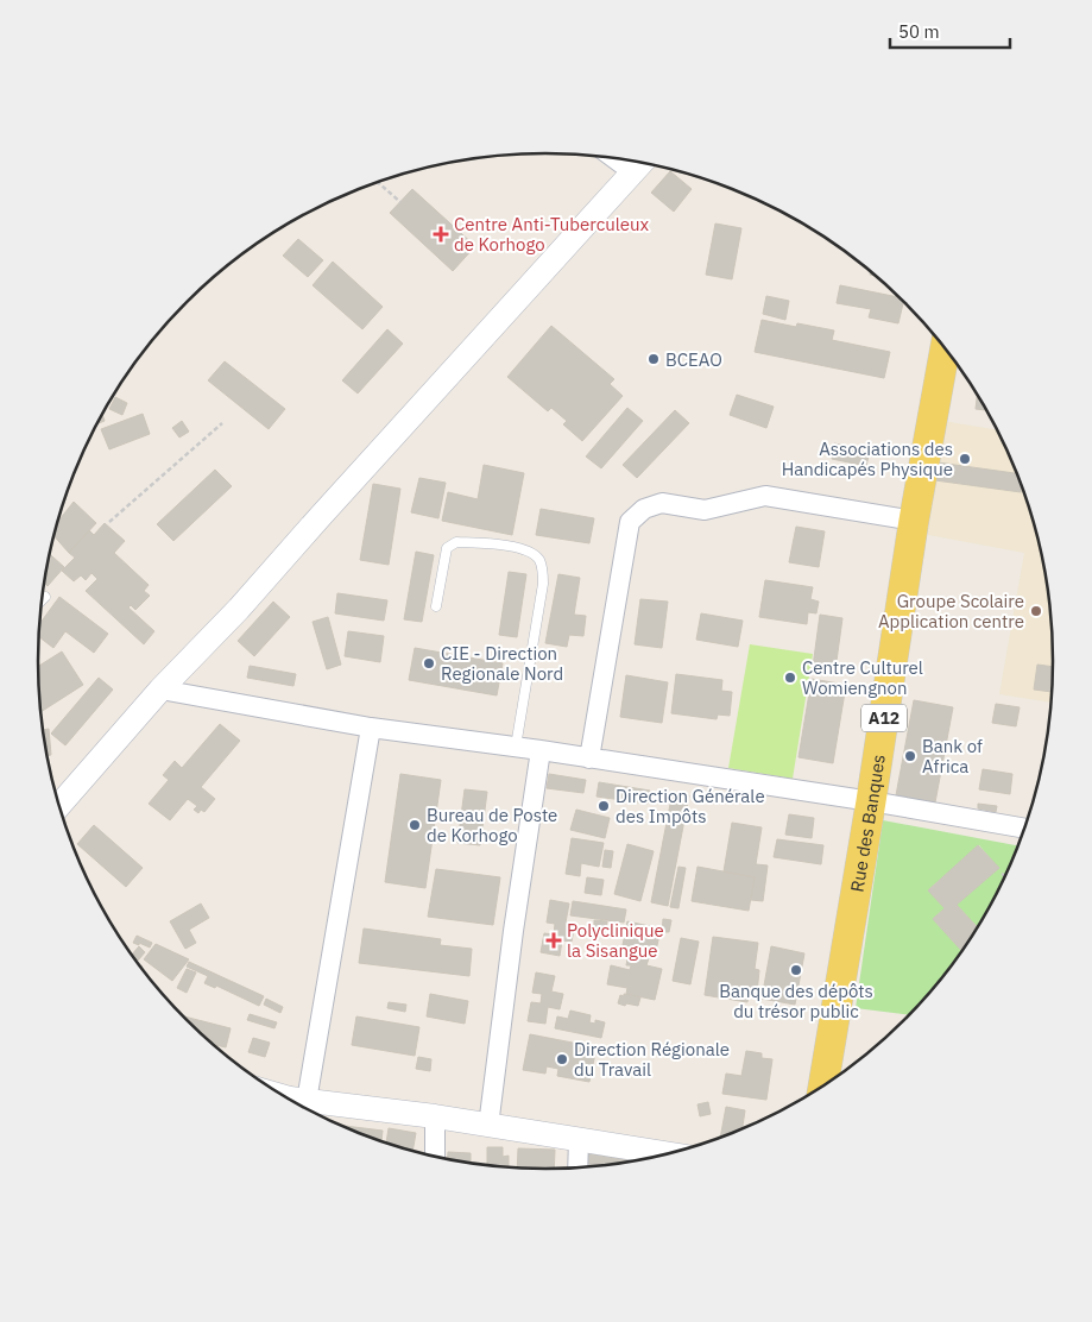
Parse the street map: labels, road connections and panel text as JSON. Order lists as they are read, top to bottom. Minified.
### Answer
{"streets":{"main road":["A12","Rue des Banques"]},"places":{"health":["Centre Anti-Tuberculeux de Korhogo","Polyclinique la Sisangue"],"other":["BCEAO","Associations des Handicapés Physique","Groupe Scolaire Application centre","CIE - Direction Regionale Nord","Centre Culturel Womiengnon","Bank of Africa","Direction Générale des Impôts","Bureau de Poste de Korhogo","Banque des dépôts du trésor public","Direction Régionale du Travail"]},"scale_bar":"50 m"}
